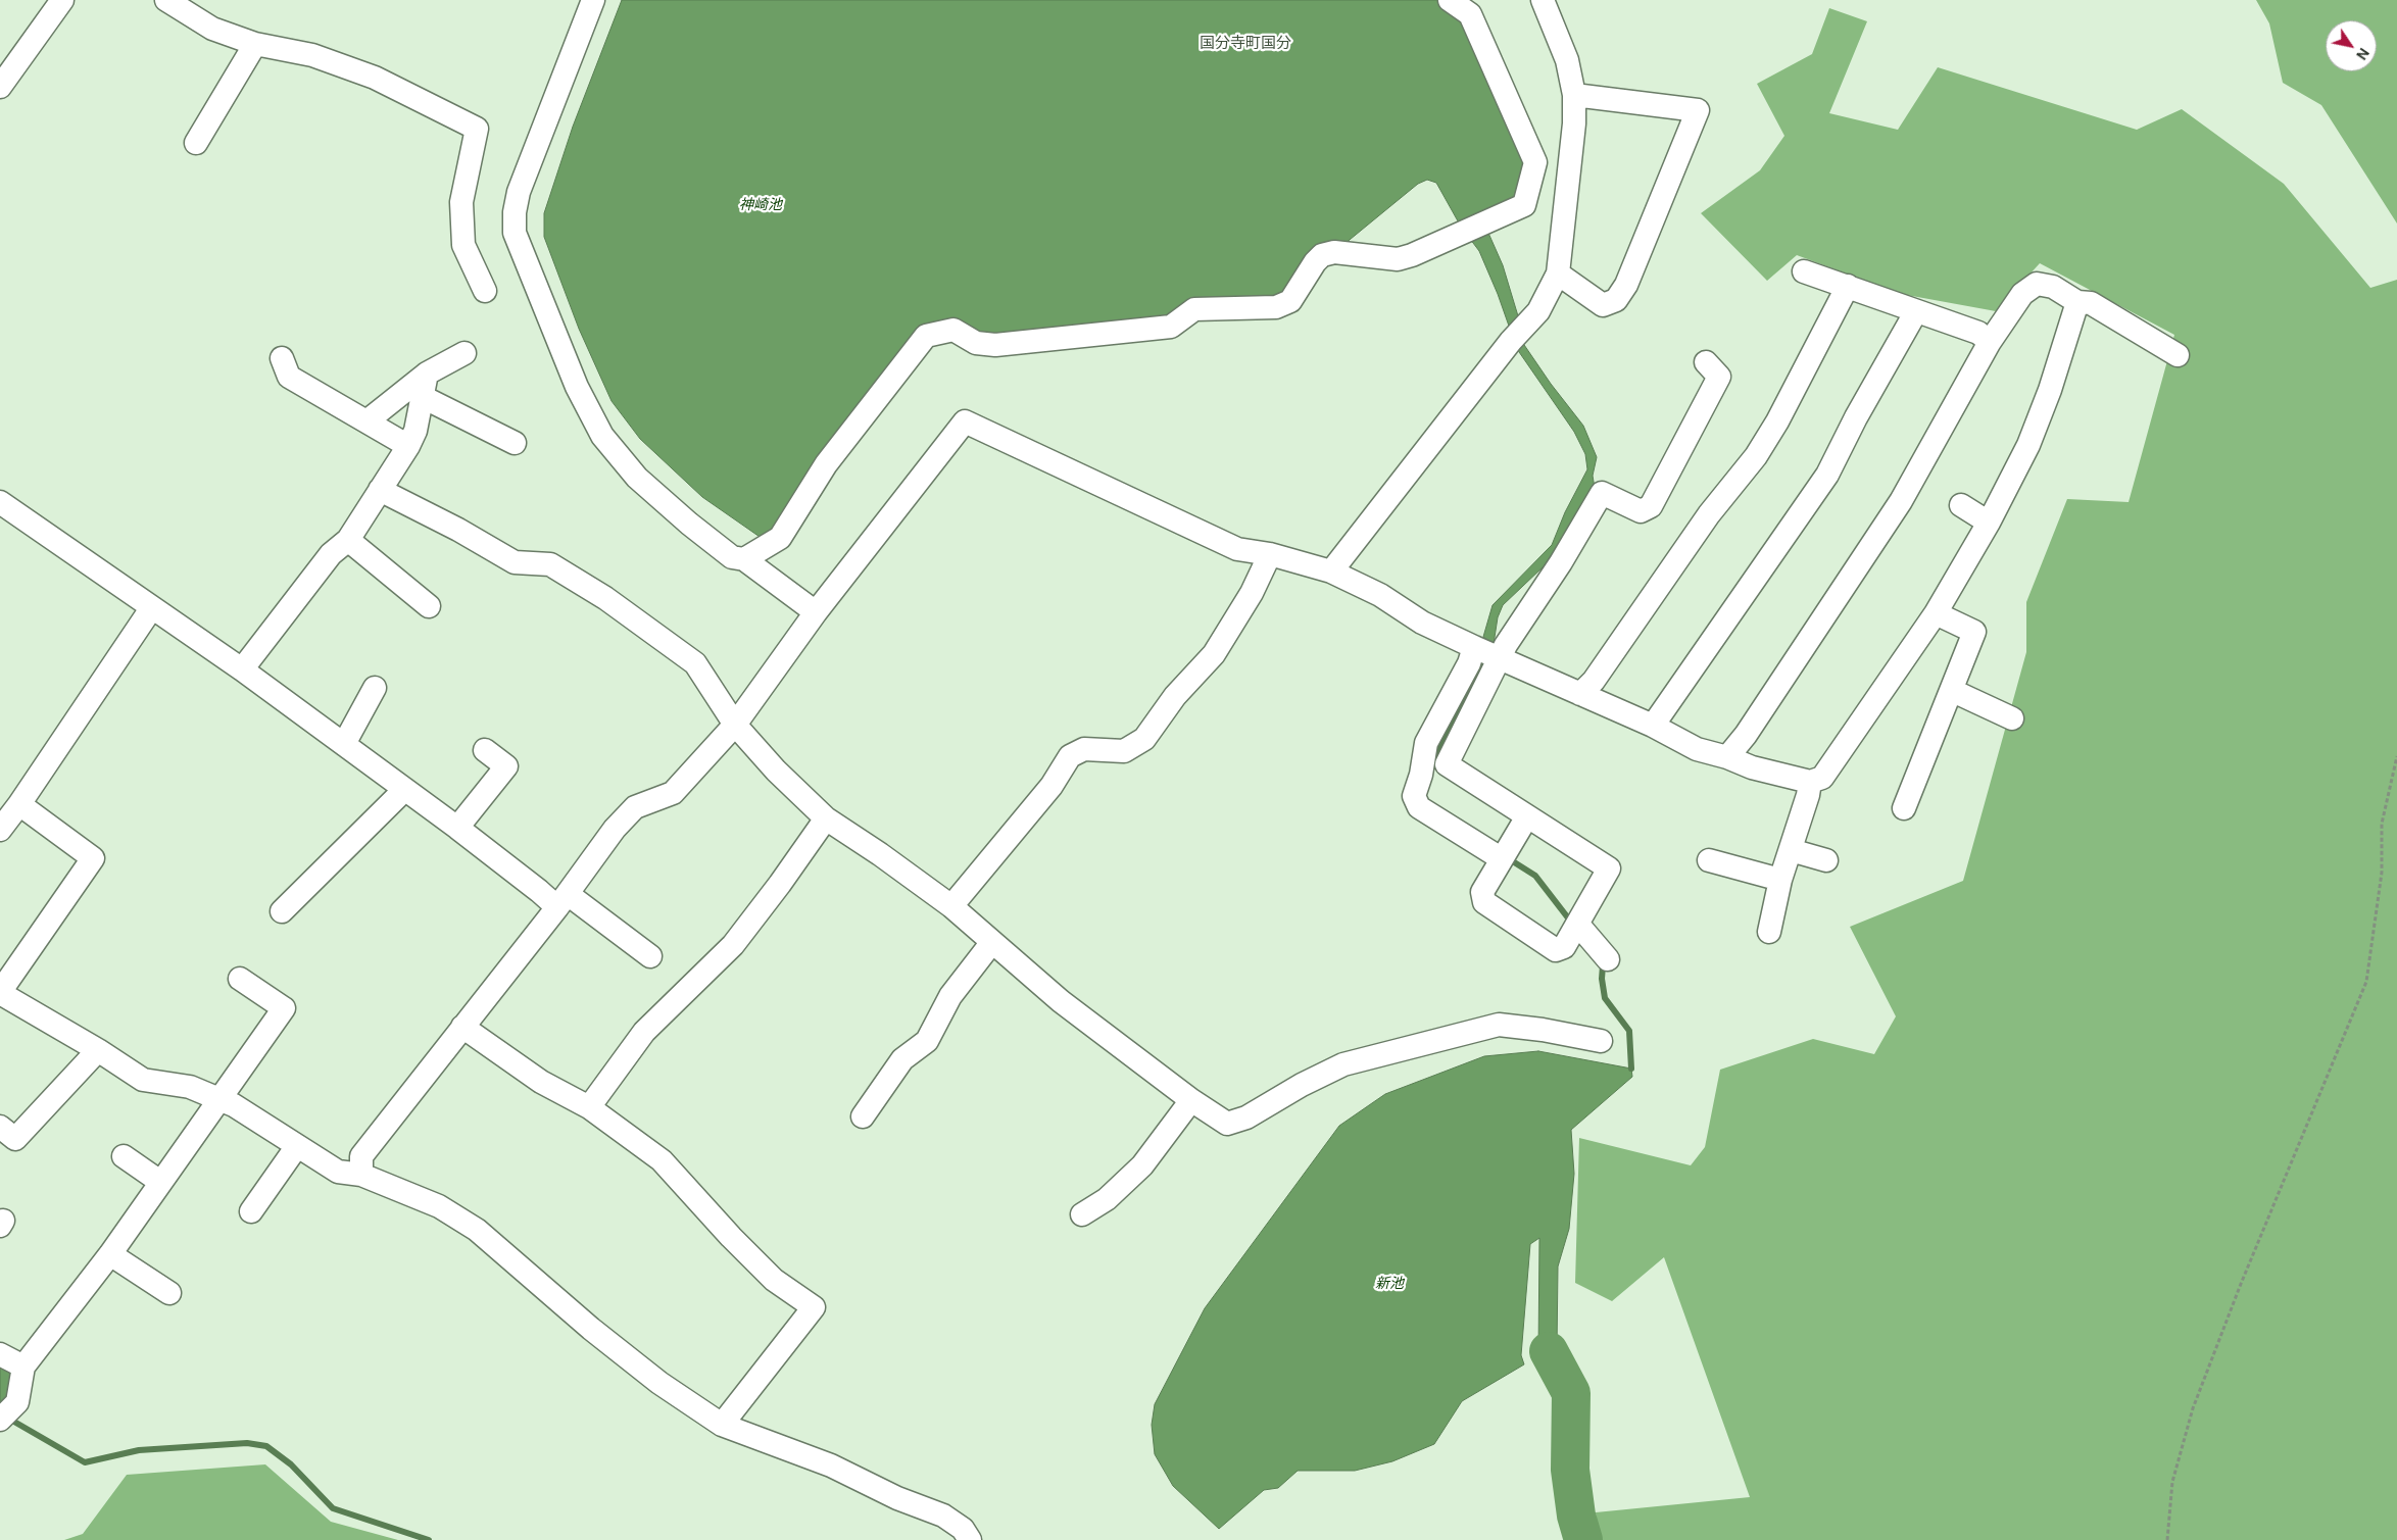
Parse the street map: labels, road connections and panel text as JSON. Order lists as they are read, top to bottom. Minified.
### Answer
{"districts":["国分寺町国分"],"water":["神崎池","新池"],"north":"bottom right"}
